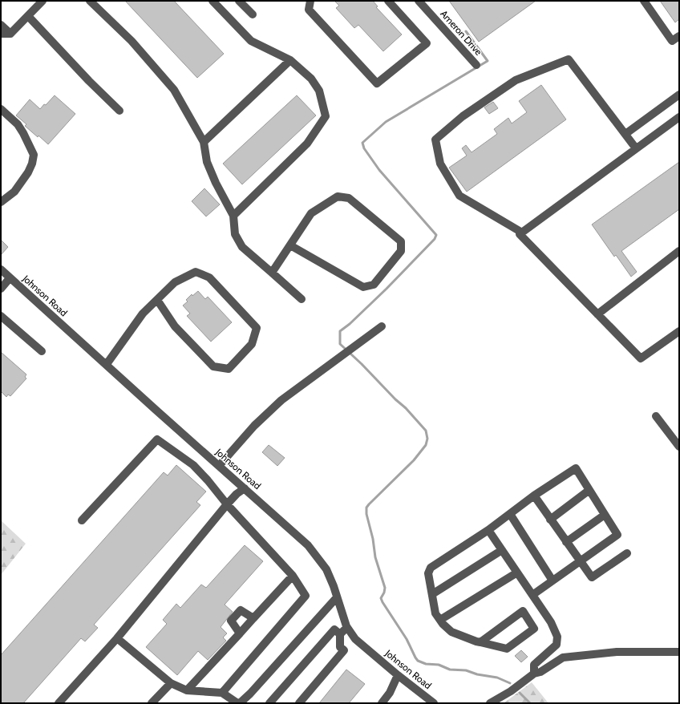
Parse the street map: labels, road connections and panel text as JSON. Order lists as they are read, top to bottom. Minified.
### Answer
{"streets":{"street":["Ameron Drive","Johnson Road"]}}
